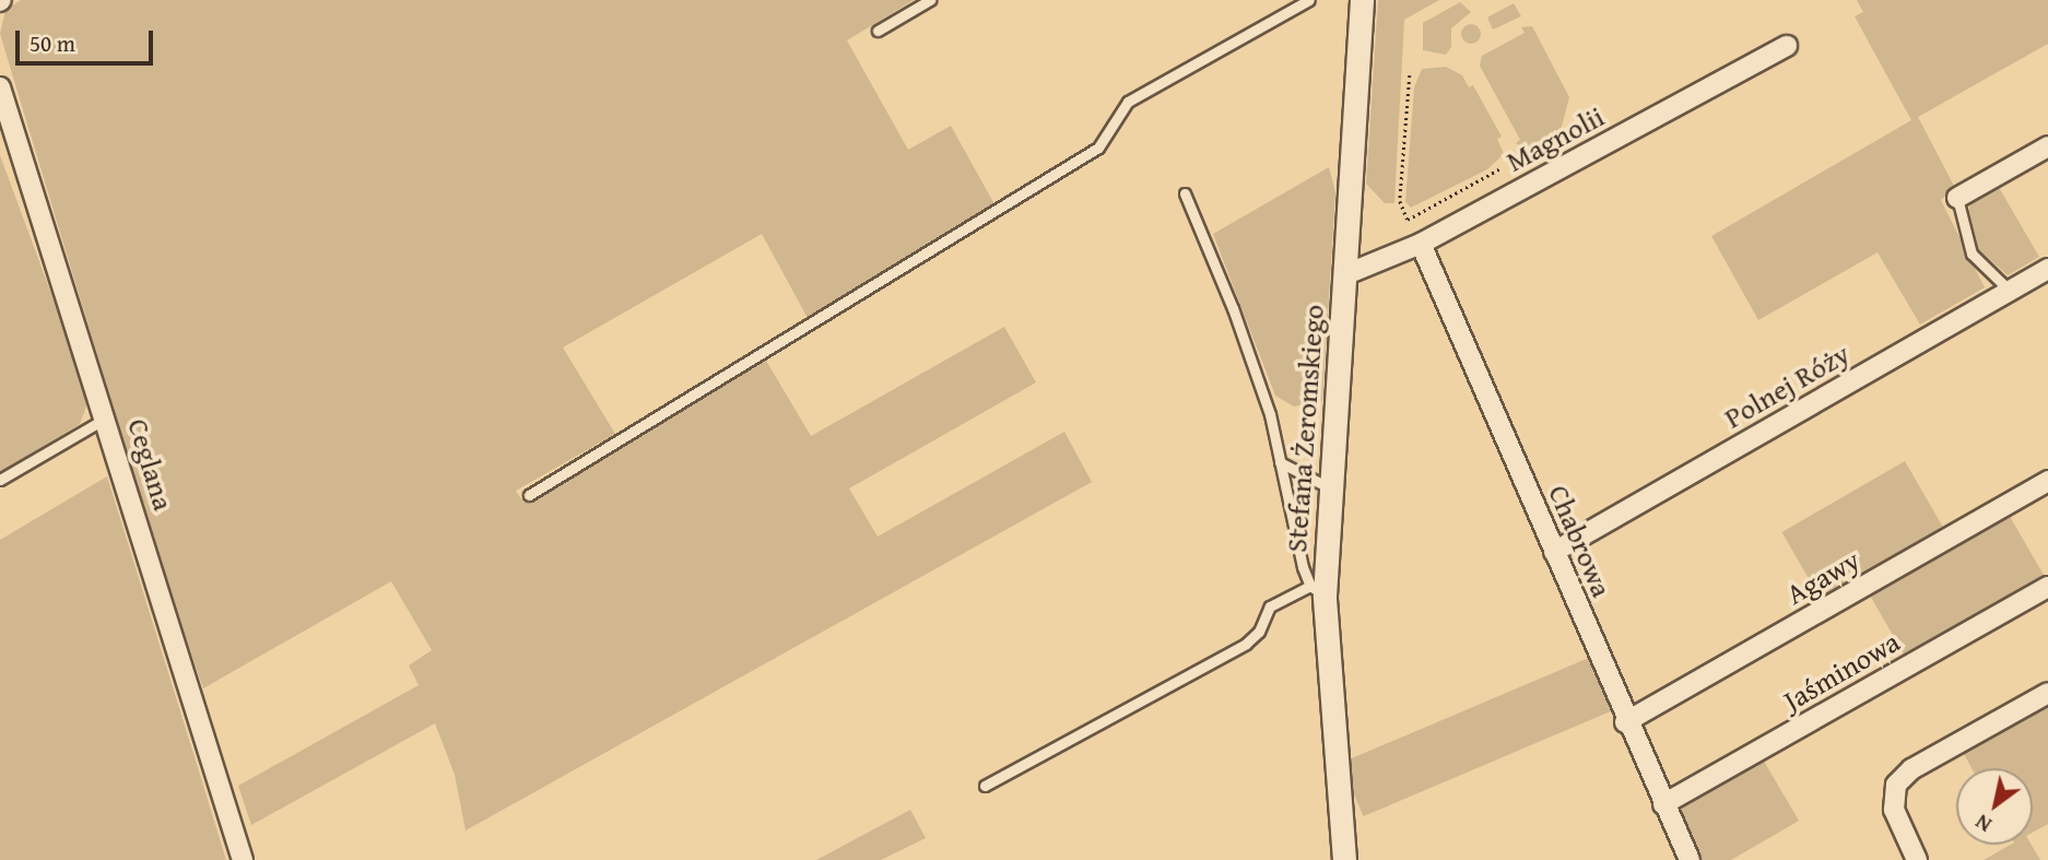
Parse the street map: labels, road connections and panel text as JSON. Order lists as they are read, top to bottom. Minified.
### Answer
{"streets":{"street":["Magnolii","Polnej Róży","Stefana Żeromskiego","Ceglana","Chabrowa","Agawy","Jaśminowa"]},"crossings":[["Magnolii","Stefana Żeromskiego"],["Magnolii","Chabrowa"],["Polnej Róży","Chabrowa"],["Chabrowa","Agawy"],["Chabrowa","Jaśminowa"]],"scale_bar":"50 m","north":"bottom left"}
